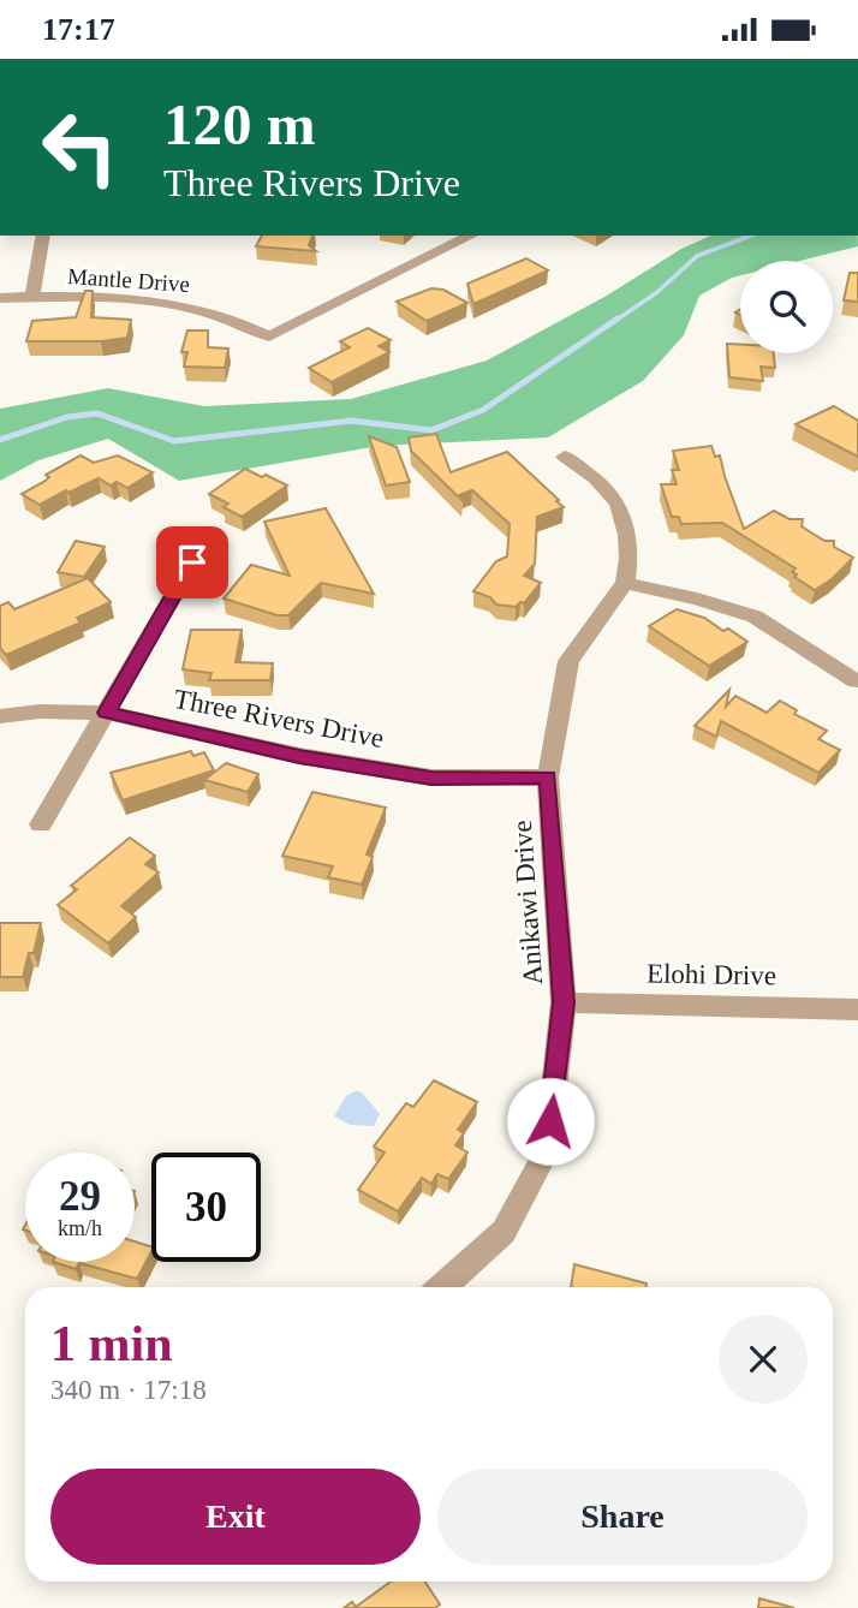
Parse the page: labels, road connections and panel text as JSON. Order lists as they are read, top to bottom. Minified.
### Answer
{"streets":{"street":["Mantle Drive","Three Rivers Drive","Anikawi Drive","Elohi Drive"]},"crossings":[["Three Rivers Drive","Anikawi Drive"],["Anikawi Drive","Elohi Drive"]],"page":{"status":"17:17","turn":["120 m","Three Rivers Drive"],"speed":"29 km/h","limit":"30","heading":["1 min","340 m · 17:18"],"buttons":["Exit","Share"]}}
